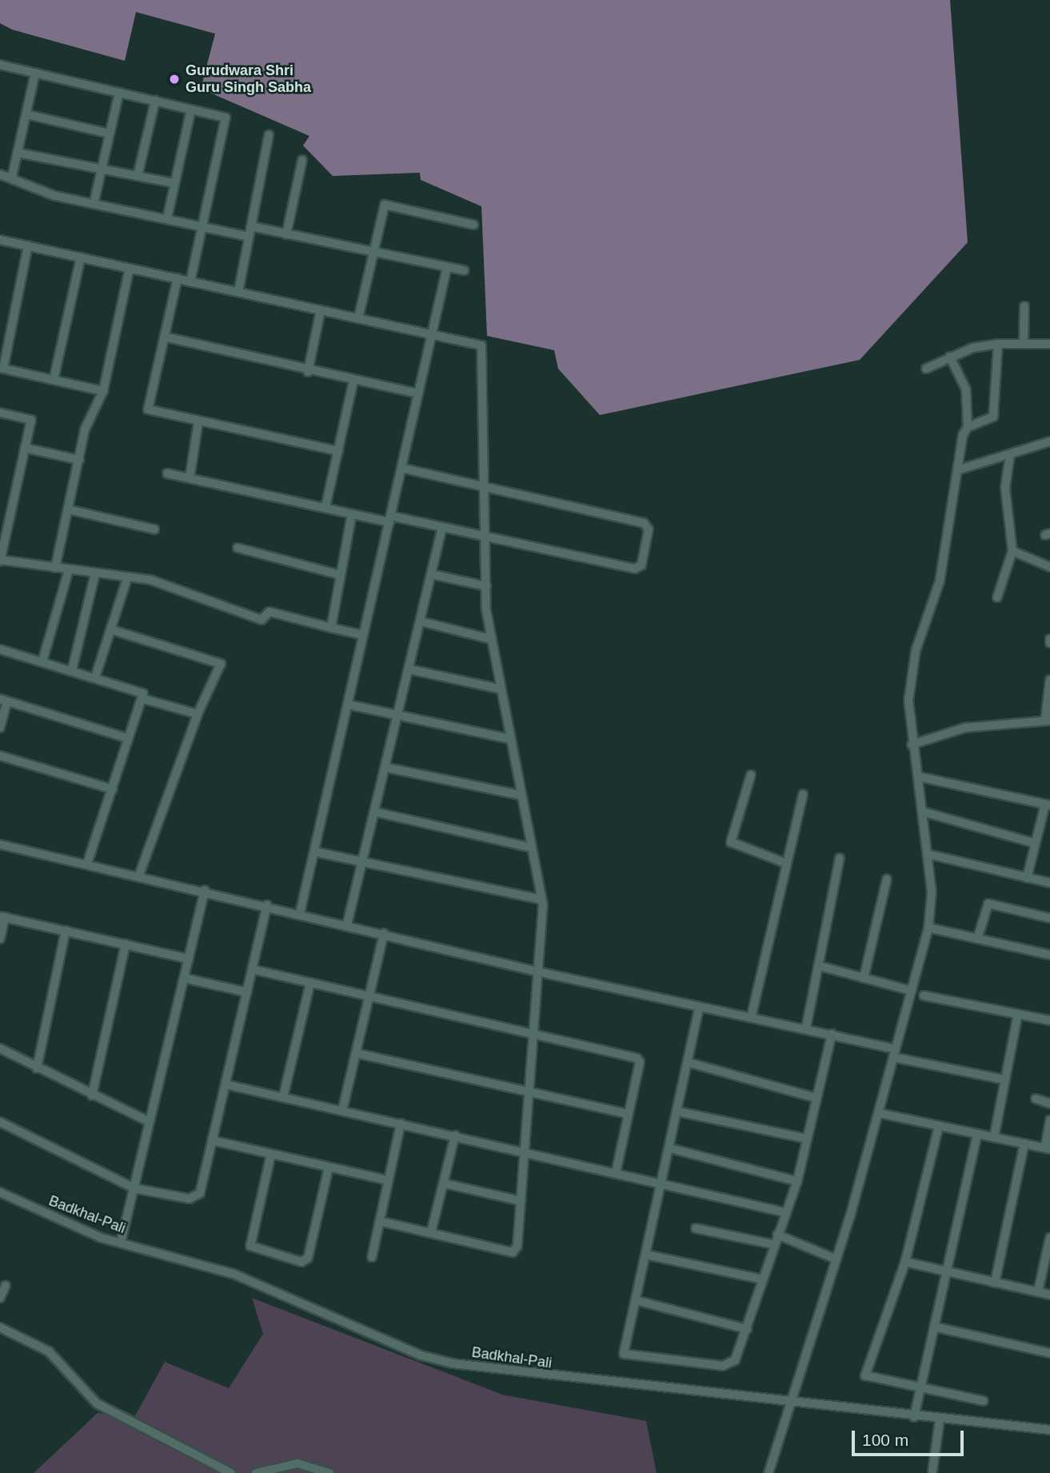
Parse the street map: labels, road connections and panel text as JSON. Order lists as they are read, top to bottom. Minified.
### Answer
{"streets":{"street":["Badkhal-Pali"]},"places":["Gurudwara Shri Guru Singh Sabha"],"scale_bar":"100 m"}
